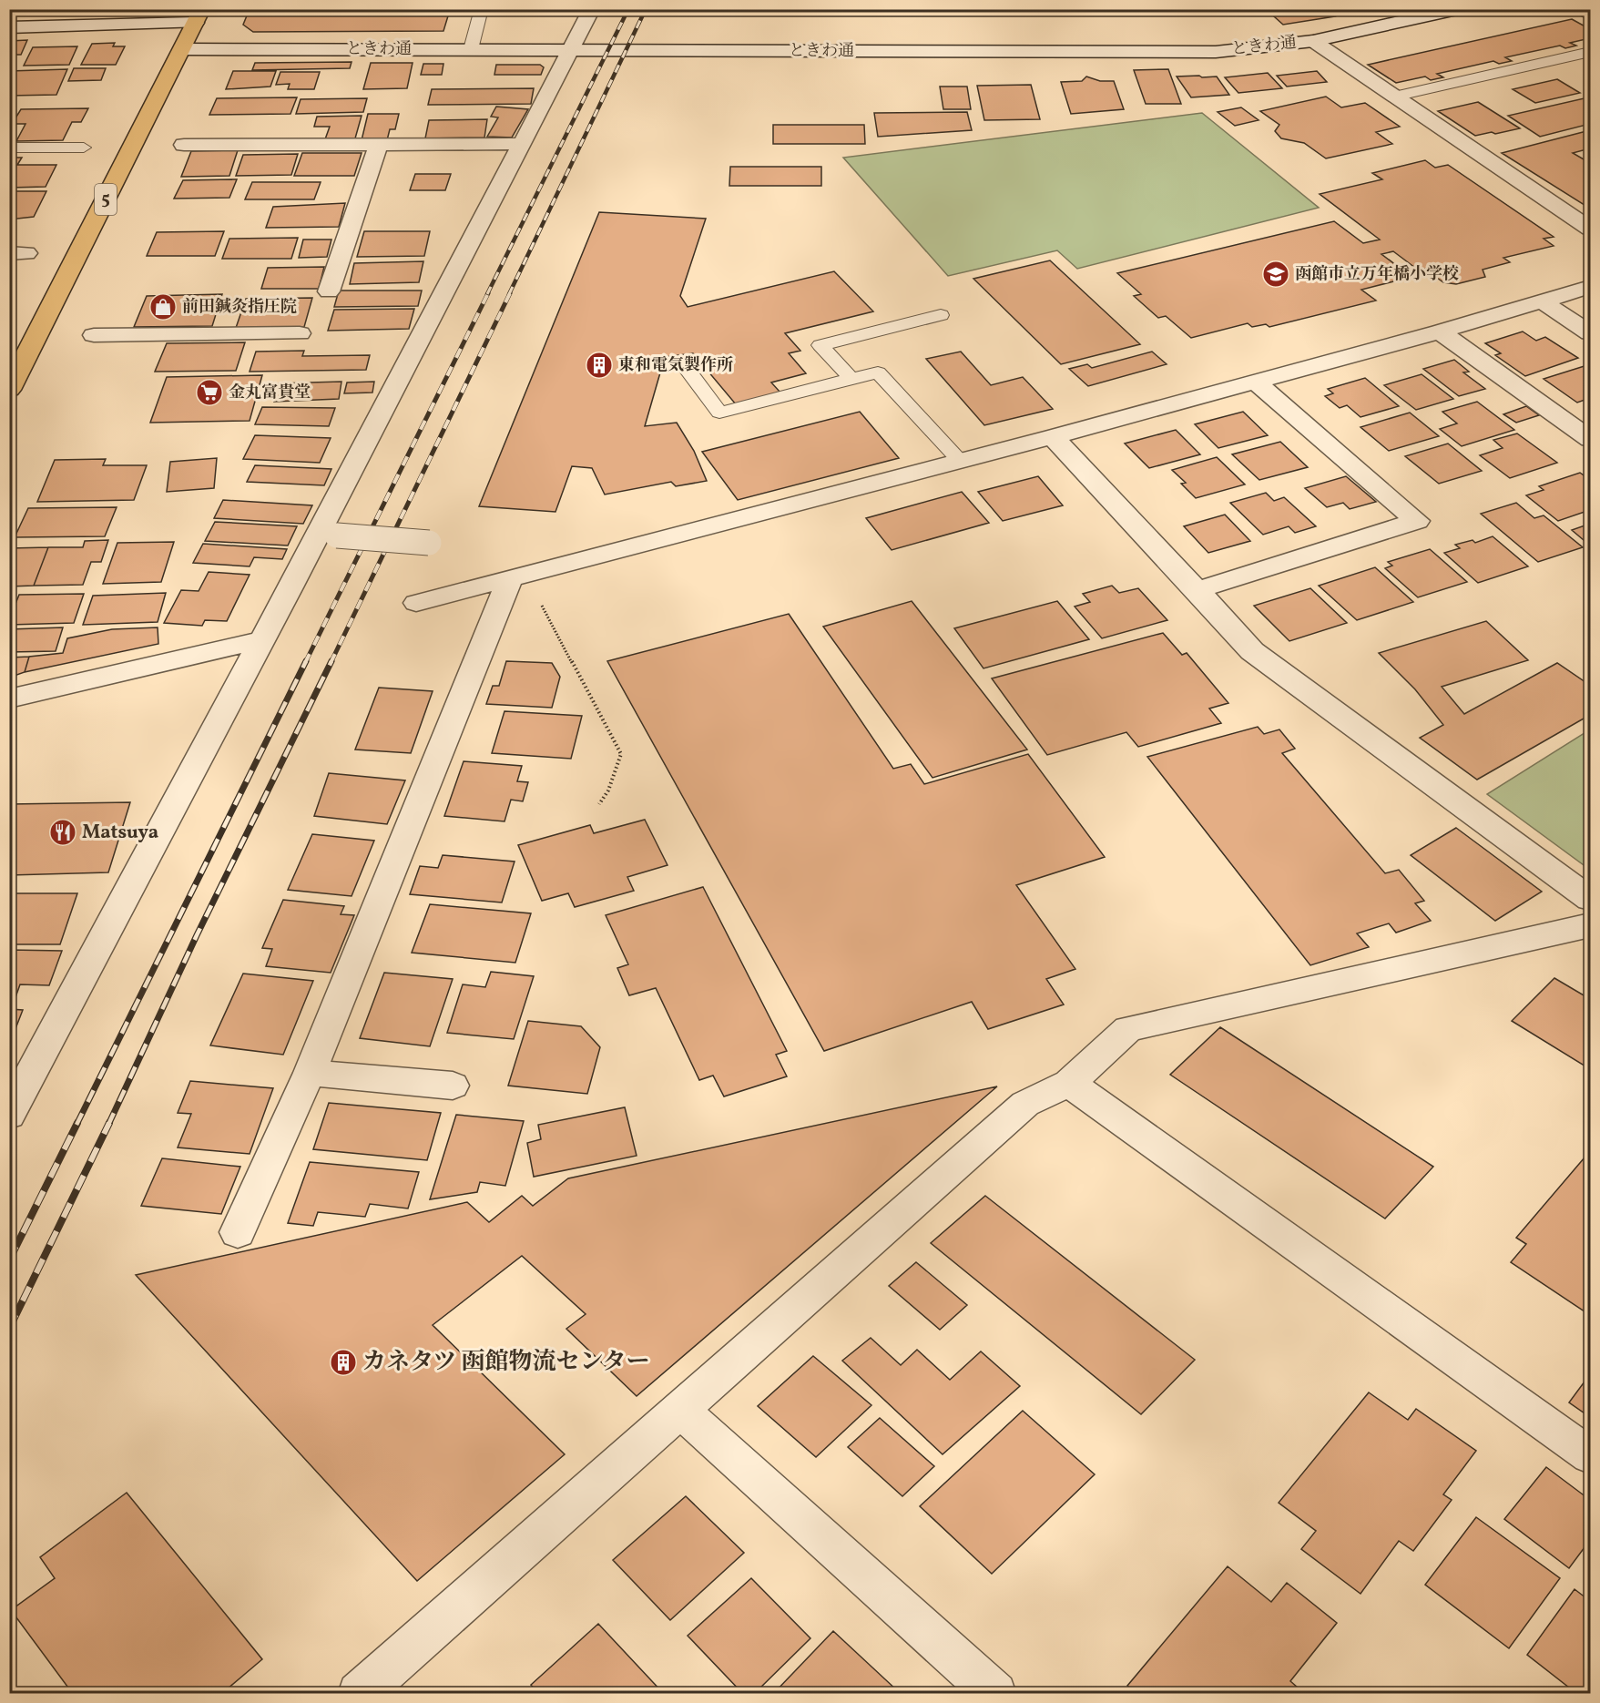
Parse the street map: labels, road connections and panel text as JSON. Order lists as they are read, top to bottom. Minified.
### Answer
{"streets":{"highway":["5"],"street":["ときわ通"]},"crossings":[["ときわ通","5"]],"places":{"school or university":["函館市立万年橋小学校"],"shop":["前田鍼灸指圧院"],"building":["東和電気製作所","カネタツ 函館物流センター"],"supermarket":["金丸富貴堂"],"restaurant":["Matsuya"]}}
